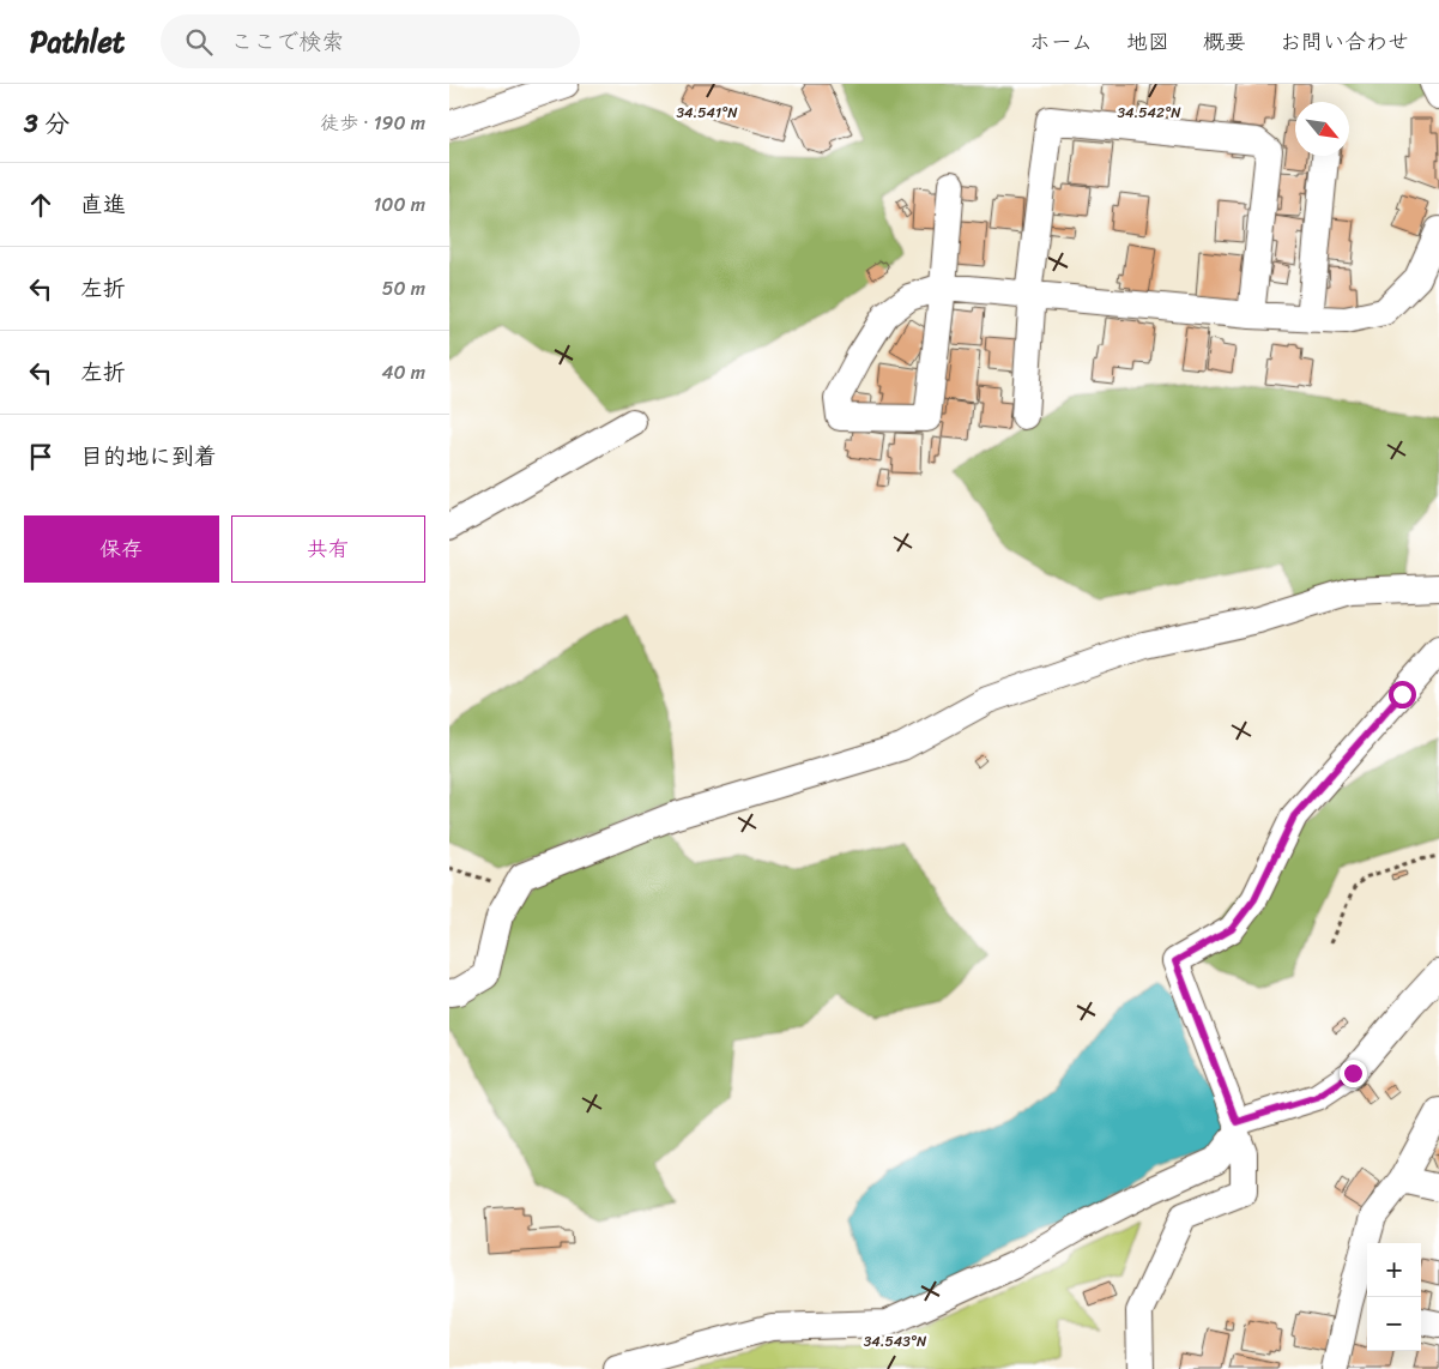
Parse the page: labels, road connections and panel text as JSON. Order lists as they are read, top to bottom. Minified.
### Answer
{"north":"bottom right","page":{"header":"Pathlet","search":"ここで検索","nav":["ホーム","地図","概要","お問い合わせ"],"heading":["3 分","徒歩 · 190 m"],"list":[["直進","100 m"],["左折","50 m"],["左折","40 m"],"目的地に到着"],"buttons":["保存","共有"],"map_buttons":["+","−"]},"coordinates":["34.541°N","34.542°N","34.543°N"]}
